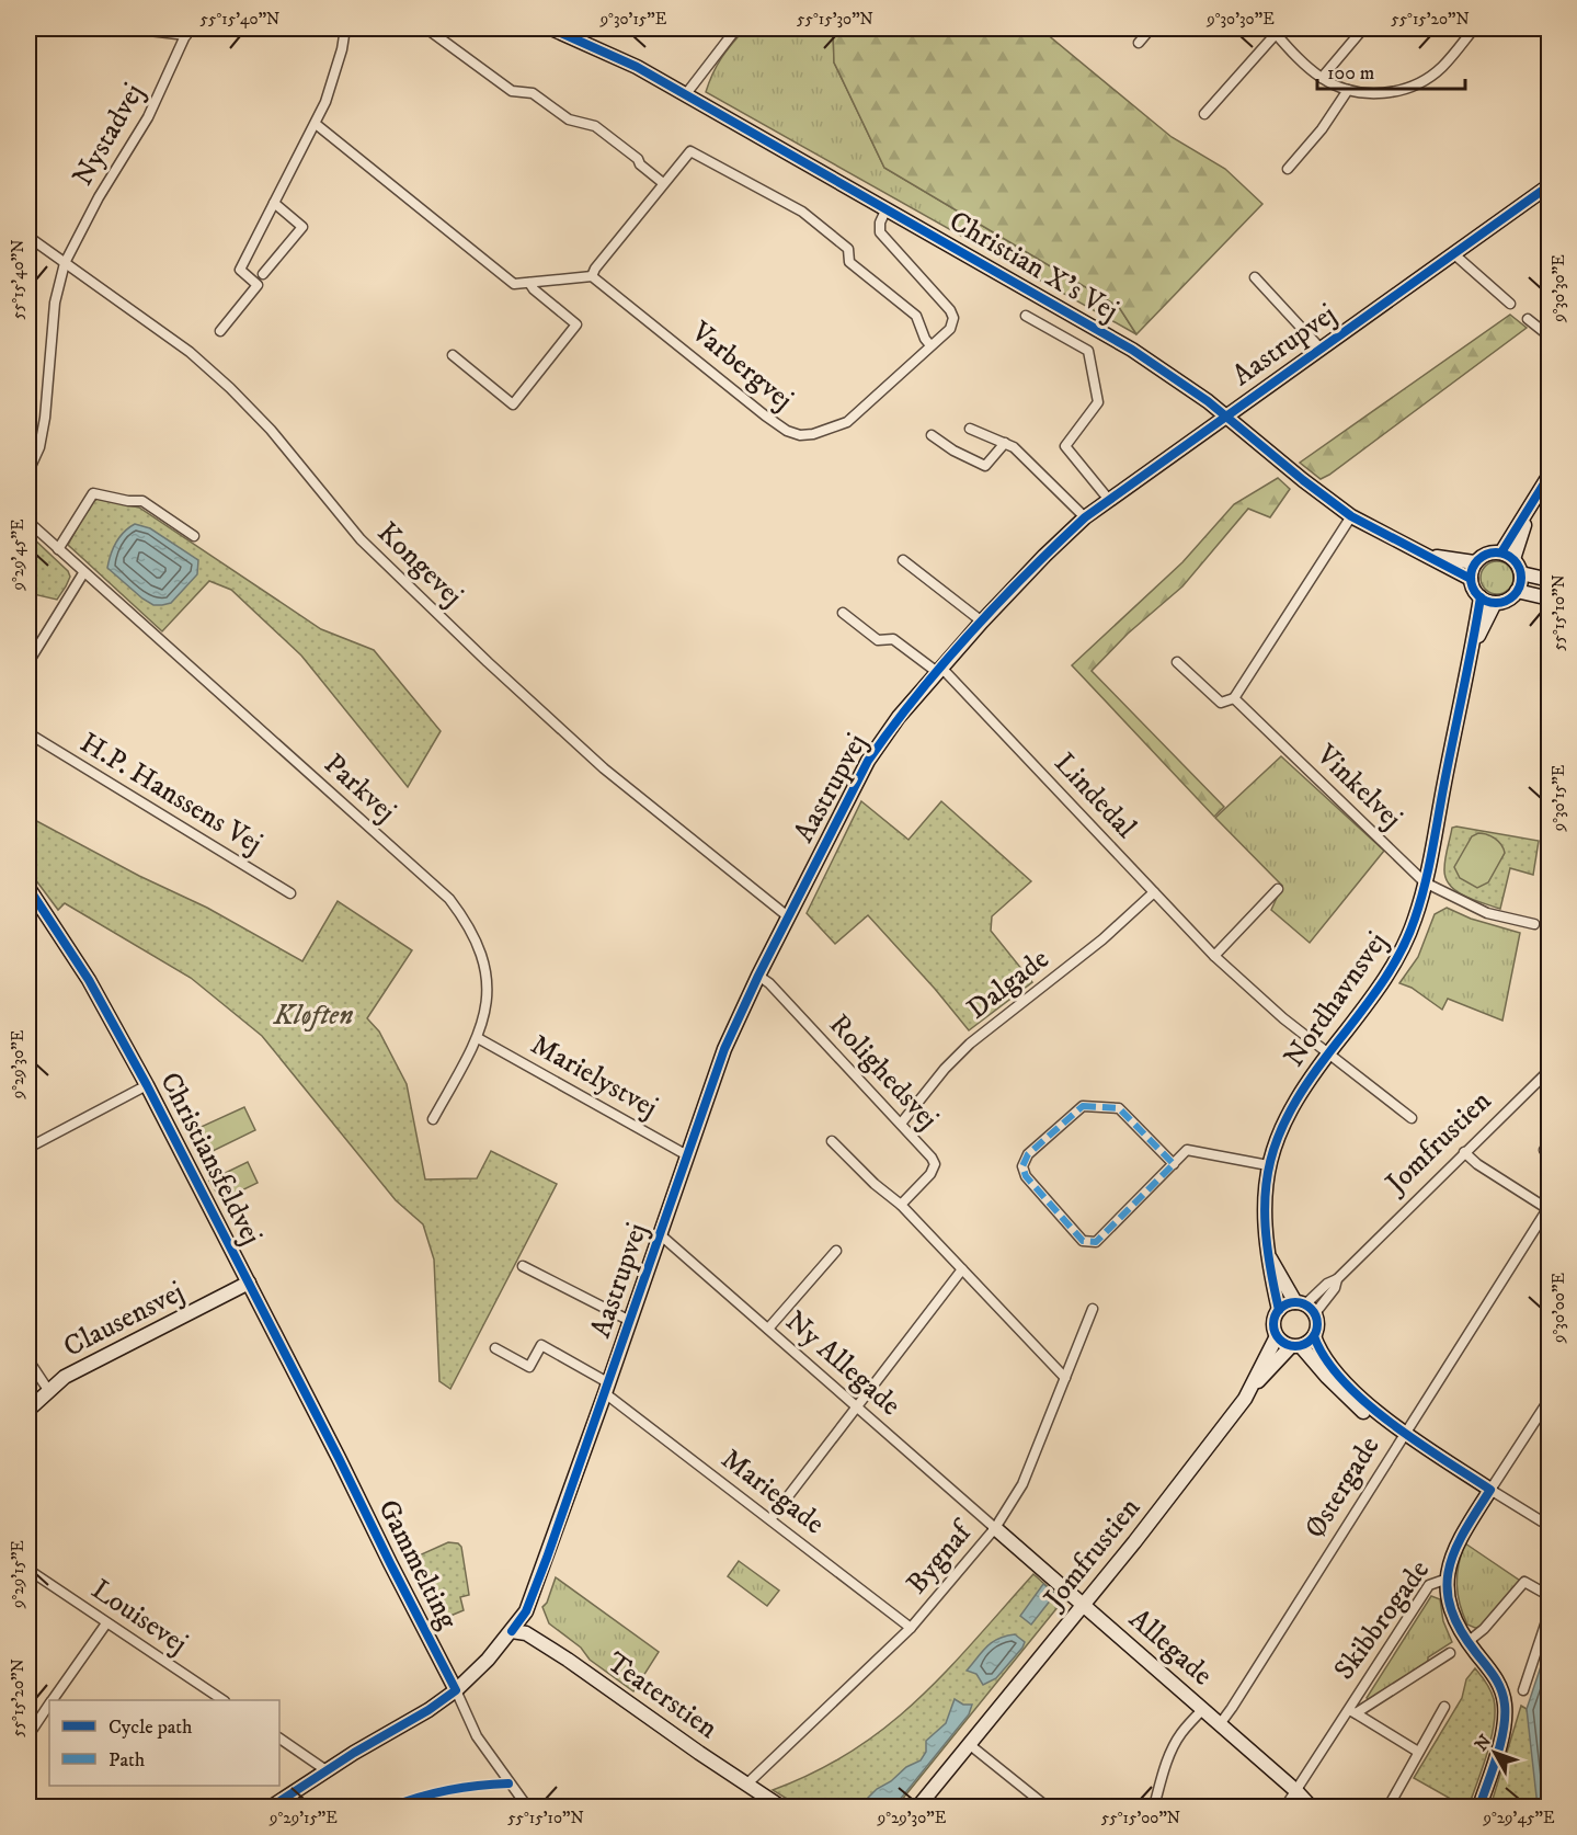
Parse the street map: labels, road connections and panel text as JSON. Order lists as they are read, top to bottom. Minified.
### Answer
{"streets":{"street":["Nystadvej","Christian X's Vej","Aastrupvej","Varbergvej","Kongevej","Vinkelvej","Parkvej","H.P. Hanssens Vej","Lindedal","Dalgade","Nordhavnsvej","Rolighedsvej","Marielystvej","Jomfrustien","Christiansfeldvej","Clausensvej","Ny Allegade","Østergade","Mariegade","Bygnaf","Gammelting","Louisevej","Skibbrogade","Allegade","Teaterstien"]},"crossings":[["Nystadvej","Kongevej"],["Christian X's Vej","Aastrupvej"],["Christian X's Vej","Varbergvej"],["Christian X's Vej","Nordhavnsvej"],["Aastrupvej","Kongevej"],["Aastrupvej","Lindedal"],["Aastrupvej","Rolighedsvej"],["Aastrupvej","Marielystvej"],["Aastrupvej","Ny Allegade"],["Aastrupvej","Mariegade"],["Aastrupvej","Gammelting"],["Aastrupvej","Teaterstien"],["Vinkelvej","Nordhavnsvej"],["Parkvej","Marielystvej"],["Lindedal","Dalgade"],["Lindedal","Nordhavnsvej"],["Dalgade","Rolighedsvej"],["Nordhavnsvej","Jomfrustien"],["Jomfrustien","Allegade"],["Christiansfeldvej","Clausensvej"],["Christiansfeldvej","Gammelting"],["Ny Allegade","Bygnaf"],["Ny Allegade","Allegade"],["Østergade","Allegade"],["Mariegade","Bygnaf"],["Bygnaf","Allegade"],["Bygnaf","Teaterstien"]],"parks":["Kløften"],"legend":["Cycle path","Path"],"scale_bar":"100 m","north":"top left","coordinates":["55°15'40\"N","9°30'15\"E","55°15'30\"N","9°30'30\"E","55°15'20\"N","9°29'45\"E","55°15'10\"N","9°29'30\"E","9°30'00\"E","9°29'15\"E","55°15'00\"N"]}
